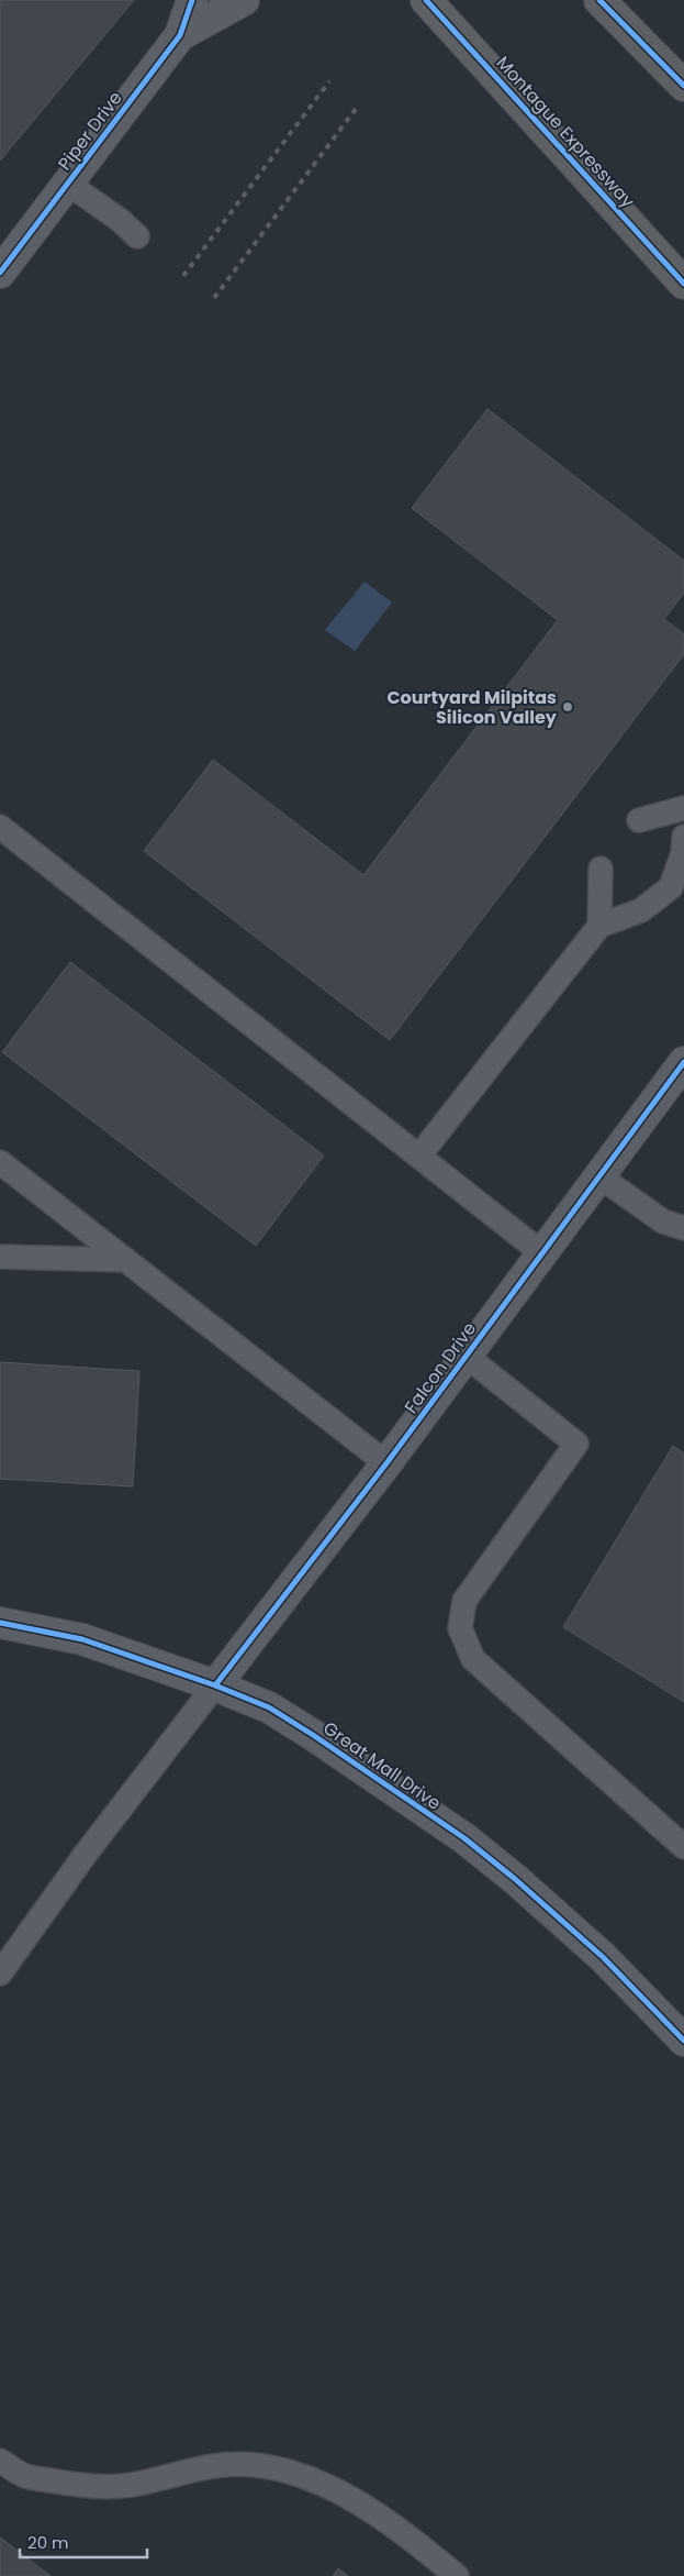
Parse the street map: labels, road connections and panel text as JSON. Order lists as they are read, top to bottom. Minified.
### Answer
{"streets":{"highway":["Montague Expressway"],"street":["Piper Drive","Falcon Drive","Great Mall Drive"]},"crossings":[["Falcon Drive","Great Mall Drive"]],"places":["Courtyard Milpitas Silicon Valley"],"scale_bar":"20 m"}
